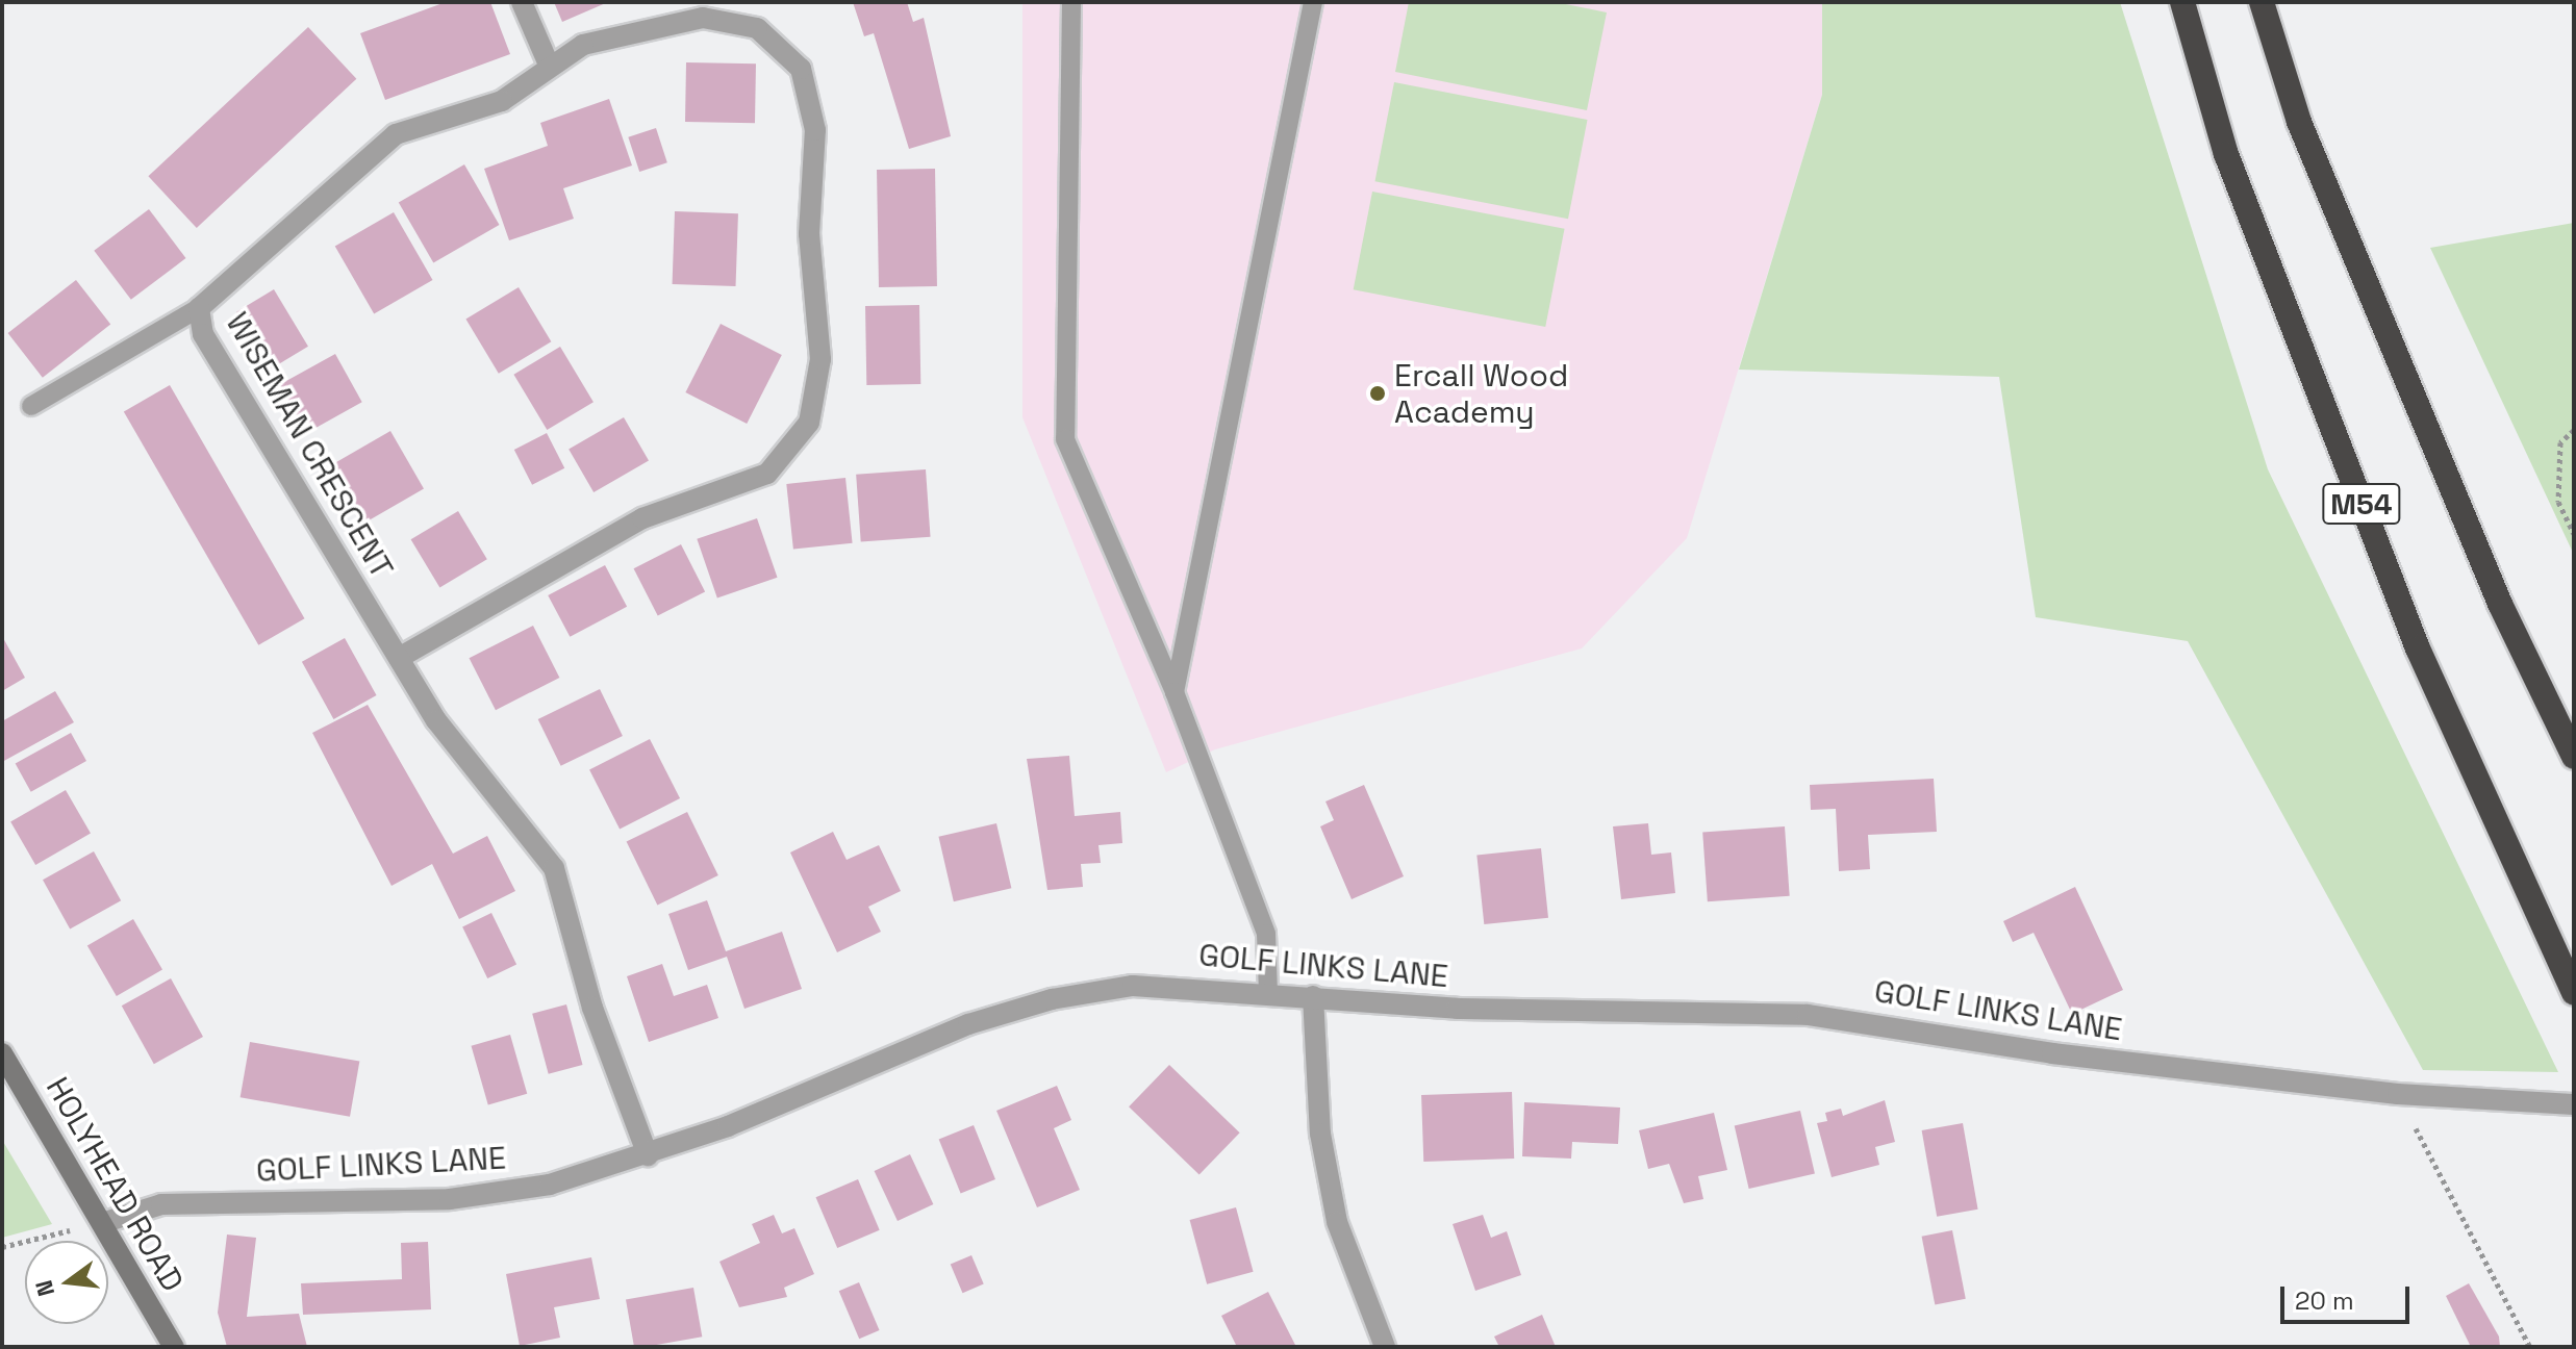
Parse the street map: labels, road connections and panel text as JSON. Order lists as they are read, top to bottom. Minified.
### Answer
{"streets":{"highway":["M54"],"main road":["HOLYHEAD ROAD"],"street":["WISEMAN CRESCENT","GOLF LINKS LANE"]},"crossings":[["WISEMAN CRESCENT","GOLF LINKS LANE"],["GOLF LINKS LANE","HOLYHEAD ROAD"]],"places":["Ercall Wood Academy"],"scale_bar":"20 m","north":"left"}
